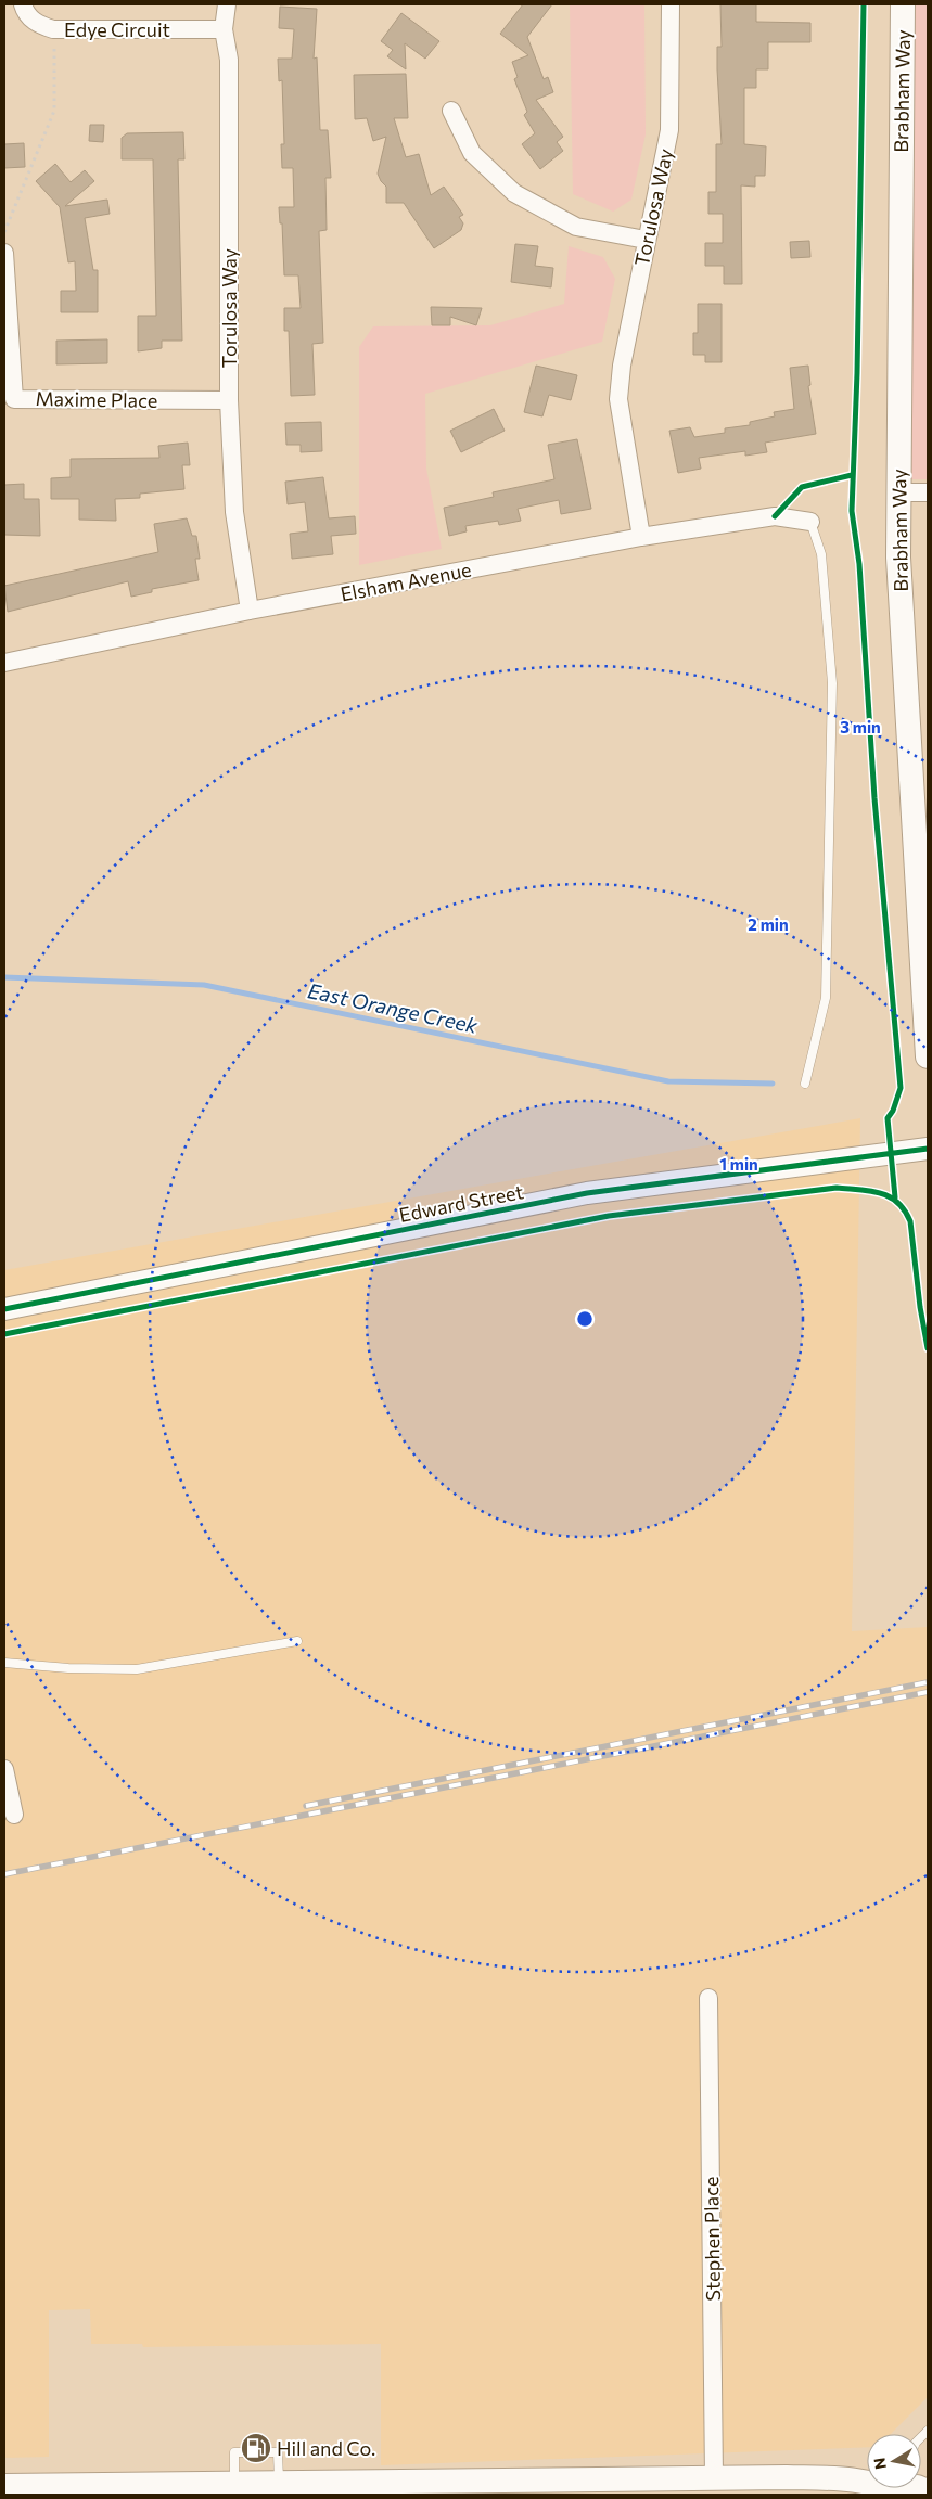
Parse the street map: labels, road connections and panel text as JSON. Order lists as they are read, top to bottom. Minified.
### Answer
{"streets":{"main road":["Brabham Way"],"street":["Edye Circuit","Torulosa Way","Maxime Place","Elsham Avenue","Edward Street","Stephen Place"]},"crossings":[["Edye Circuit","Torulosa Way"],["Torulosa Way","Maxime Place"],["Torulosa Way","Elsham Avenue"]],"water":["East Orange Creek"],"places":{"fuel station":["Hill and Co."]},"north":"left","rings":["3 min","2 min","1 min"]}
